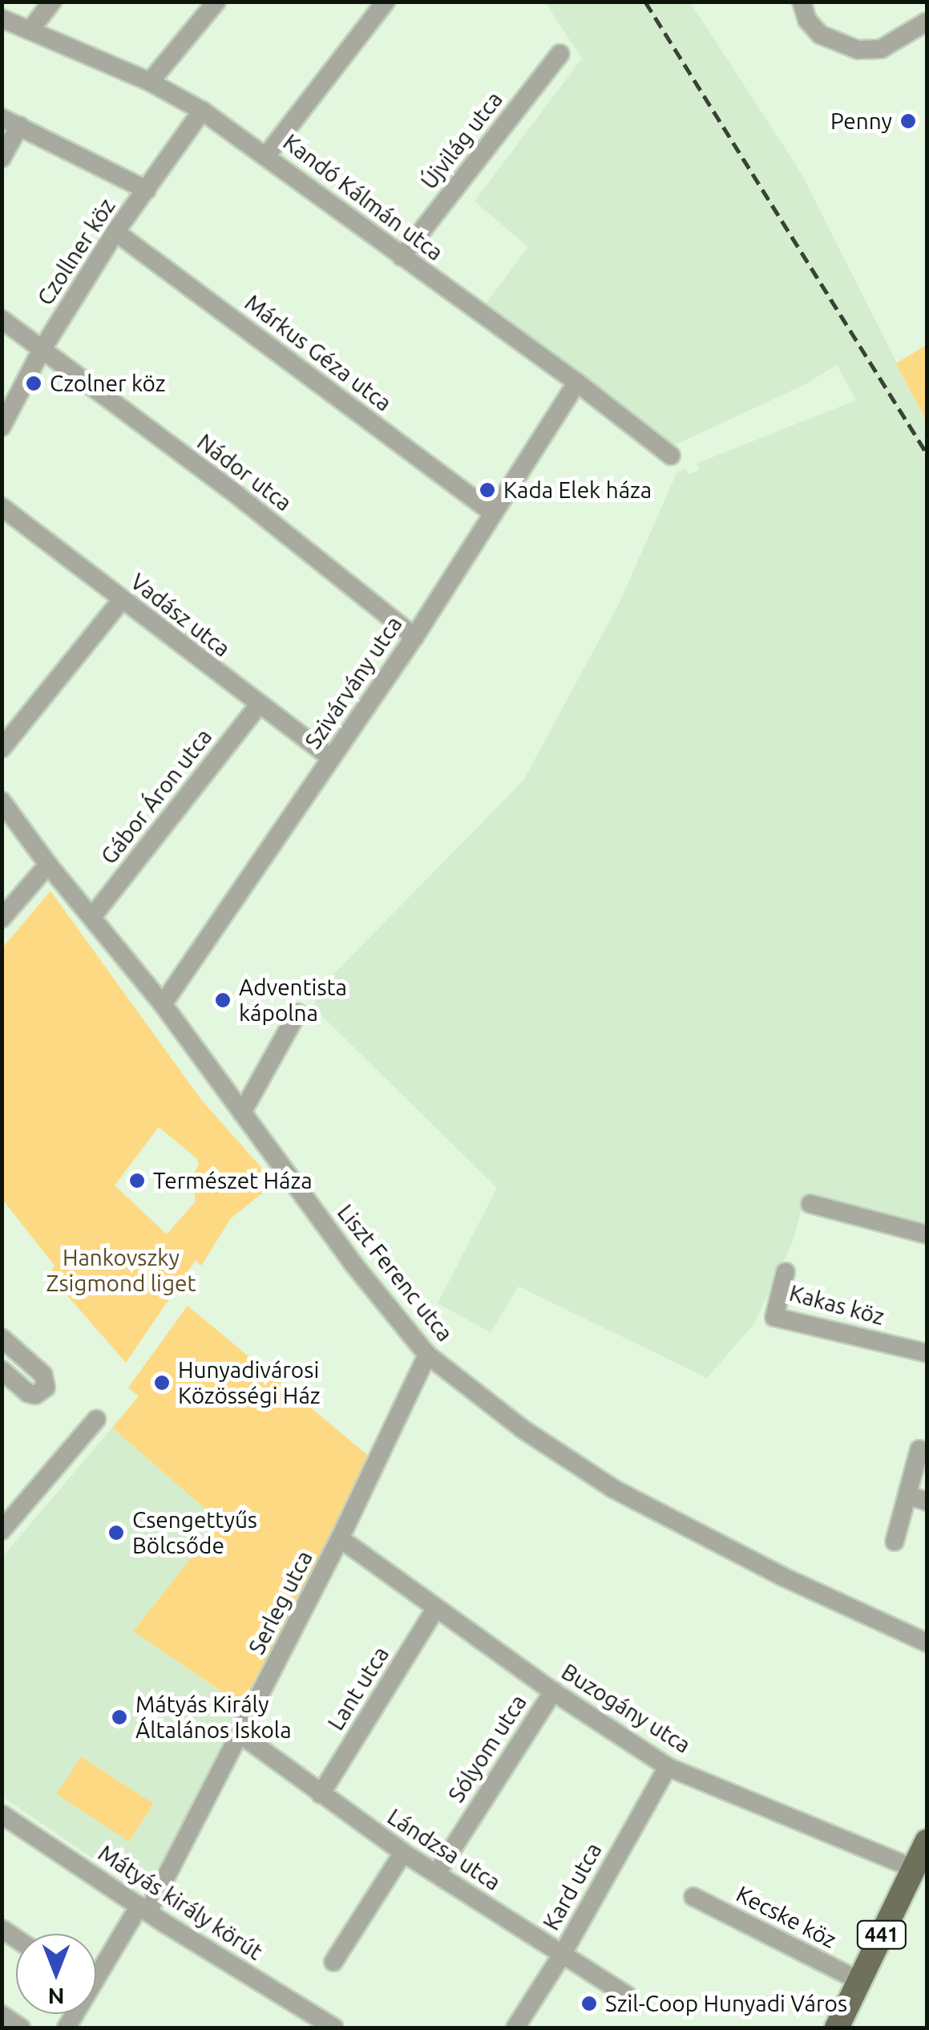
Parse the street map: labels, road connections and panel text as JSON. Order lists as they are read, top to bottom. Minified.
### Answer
{"streets":{"main road":["441"],"street":["Újvilág utca","Kandó Kálmán utca","Czollner köz","Márkus Géza utca","Nádor utca","Vadász utca","Szivárvány utca","Gábor Áron utca","Liszt Ferenc utca","Kakas köz","Serleg utca","Lant utca","Buzogány utca","Sólyom utca","Lándzsa utca","Kard utca","Mátyás király körút","Kecske köz"]},"crossings":[["Újvilág utca","Kandó Kálmán utca"],["Kandó Kálmán utca","Czollner köz"],["Kandó Kálmán utca","Szivárvány utca"],["Czollner köz","Márkus Géza utca"],["Czollner köz","Nádor utca"],["Márkus Géza utca","Szivárvány utca"],["Nádor utca","Szivárvány utca"],["Vadász utca","Szivárvány utca"],["Vadász utca","Gábor Áron utca"],["Szivárvány utca","Liszt Ferenc utca"],["Gábor Áron utca","Liszt Ferenc utca"],["Liszt Ferenc utca","Serleg utca"],["Serleg utca","Buzogány utca"],["Serleg utca","Lándzsa utca"],["Serleg utca","Mátyás király körút"],["Lant utca","Buzogány utca"],["Lant utca","Lándzsa utca"],["Buzogány utca","Sólyom utca"],["Buzogány utca","Kard utca"],["Buzogány utca","441"],["Sólyom utca","Lándzsa utca"],["Lándzsa utca","Kard utca"],["Kecske köz","441"]],"parks":["Hankovszky Zsigmond liget"],"places":["Penny","Czolner köz","Kada Elek háza","Adventista kápolna","Természet Háza","Hunyadivárosi Közösségi Ház","Csengettyűs Bölcsőde","Mátyás Király Általános Iskola","Szil-Coop Hunyadi Város"],"north":"bottom"}
